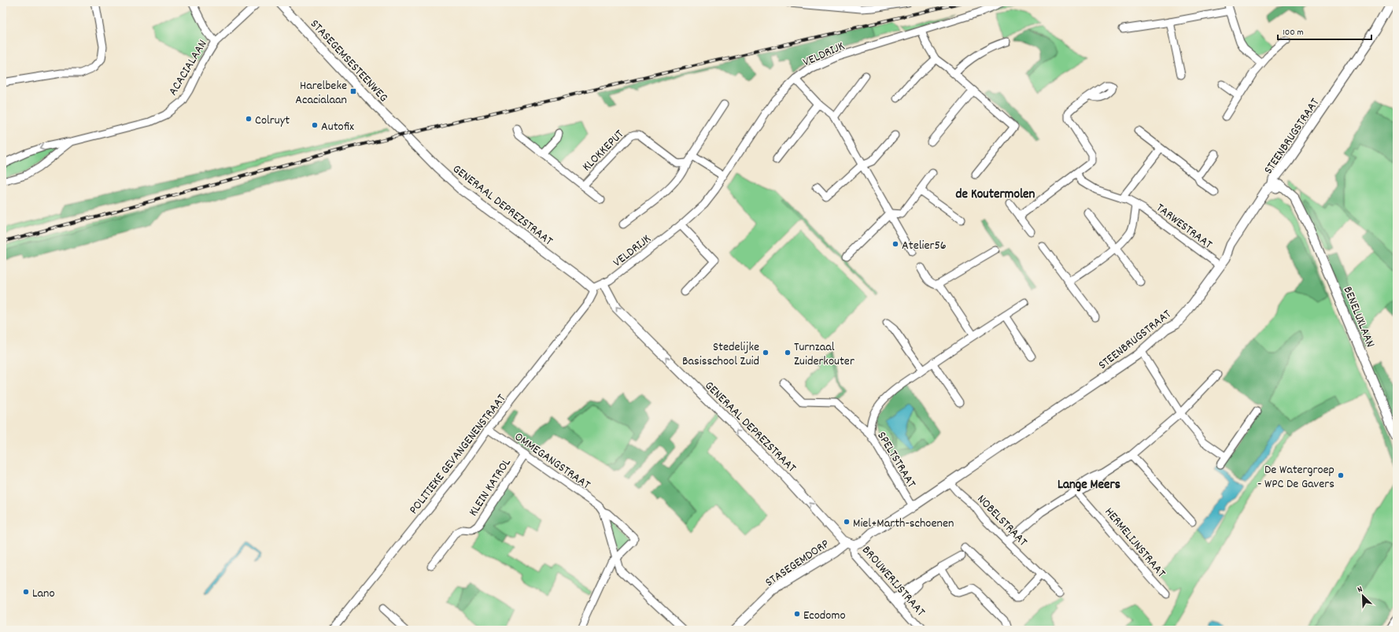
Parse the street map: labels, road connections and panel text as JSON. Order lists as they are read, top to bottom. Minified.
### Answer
{"streets":{"street":["VELDRIJK","STASEGEMSESTEENWEG","ACACIALAAN","STEENBRUGSTRAAT","KLOKKEPUT","GENERAAL DEPREZSTRAAT","TARWESTRAAT","BENELUXLAAN","POLITIEKE GEVANGENENSTRAAT","SPELTSTRAAT","OMMEGANGSTRAAT","KLEIN KATROL","NOBELSTRAAT","HERMELIJNSTRAAT","STASEGEMDORP","BROUWERIJSTRAAT"]},"crossings":[["VELDRIJK","GENERAAL DEPREZSTRAAT"],["VELDRIJK","POLITIEKE GEVANGENENSTRAAT"],["STASEGEMSESTEENWEG","GENERAAL DEPREZSTRAAT"],["STEENBRUGSTRAAT","GENERAAL DEPREZSTRAAT"],["STEENBRUGSTRAAT","TARWESTRAAT"],["STEENBRUGSTRAAT","BENELUXLAAN"],["STEENBRUGSTRAAT","SPELTSTRAAT"],["STEENBRUGSTRAAT","NOBELSTRAAT"],["STEENBRUGSTRAAT","STASEGEMDORP"],["STEENBRUGSTRAAT","BROUWERIJSTRAAT"],["GENERAAL DEPREZSTRAAT","POLITIEKE GEVANGENENSTRAAT"],["GENERAAL DEPREZSTRAAT","STASEGEMDORP"],["GENERAAL DEPREZSTRAAT","BROUWERIJSTRAAT"],["POLITIEKE GEVANGENENSTRAAT","OMMEGANGSTRAAT"],["OMMEGANGSTRAAT","KLEIN KATROL"],["STASEGEMDORP","BROUWERIJSTRAAT"]],"one_way":["GENERAAL DEPREZSTRAAT"],"districts":["de Koutermolen","Lange Meers"],"places":{"transit":["Harelbeke Acacialaan"],"other":["Colruyt","Autofix","Atelier56","Stedelijke Basisschool Zuid","Turnzaal Zuiderkouter","De Watergroep - WPC De Gavers","Miel+Marth-schoenen","Lano","Ecodomo"]},"scale_bar":"100 m","north":"top left"}
